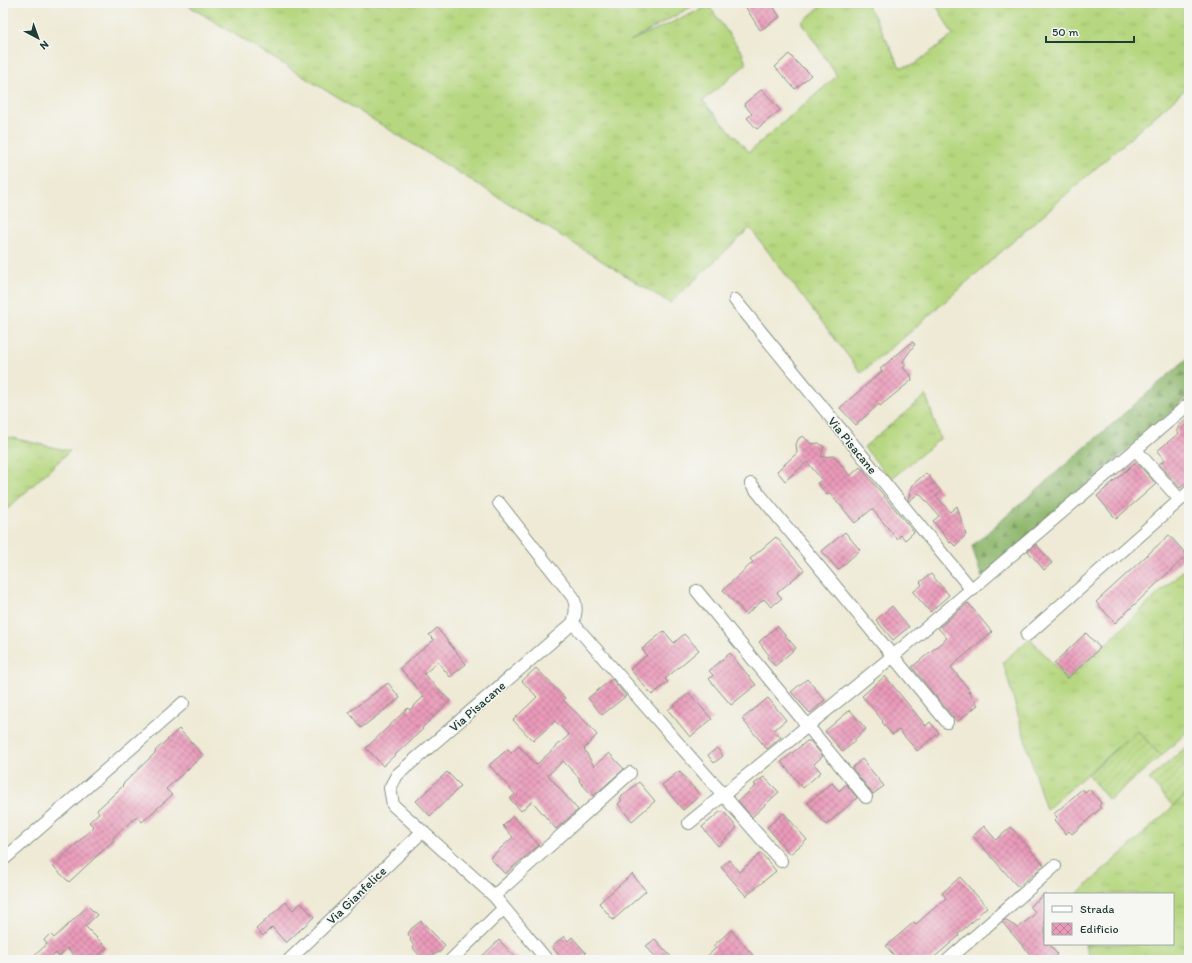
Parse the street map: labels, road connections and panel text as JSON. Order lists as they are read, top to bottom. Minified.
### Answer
{"streets":{"street":["Via Pisacane","Via Gianfelice"]},"crossings":[["Via Pisacane","Via Gianfelice"]],"legend":["Strada","Edificio"],"scale_bar":"50 m","north":"bottom right"}
